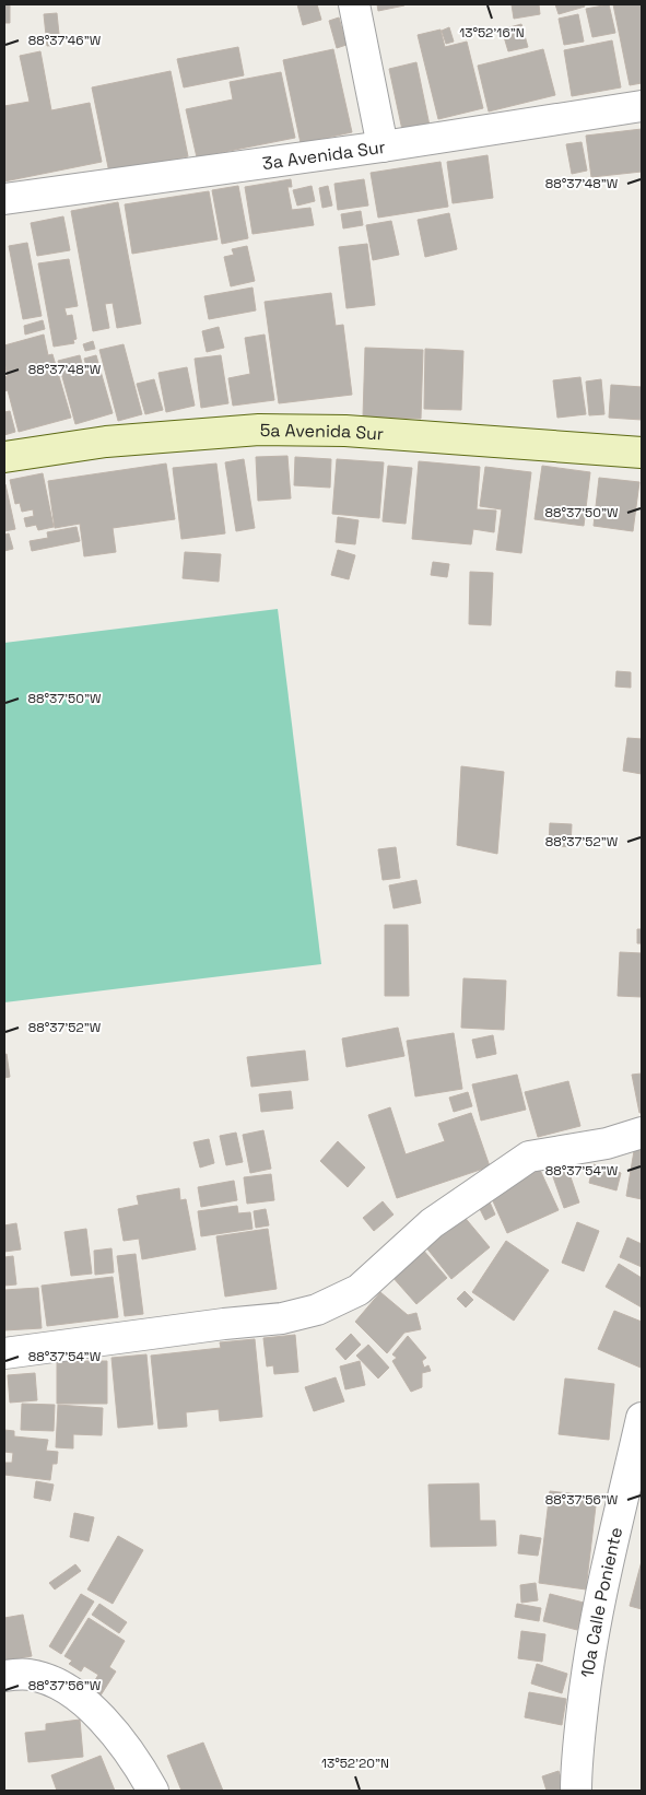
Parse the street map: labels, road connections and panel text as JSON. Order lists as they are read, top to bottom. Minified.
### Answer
{"streets":{"street":["3a Avenida Sur","5a Avenida Sur","10a Calle Poniente"]},"coordinates":["13°52'16\"N","88°37'46\"W","88°37'48\"W","88°37'50\"W","88°37'52\"W","88°37'54\"W","88°37'56\"W","13°52'20\"N"]}
